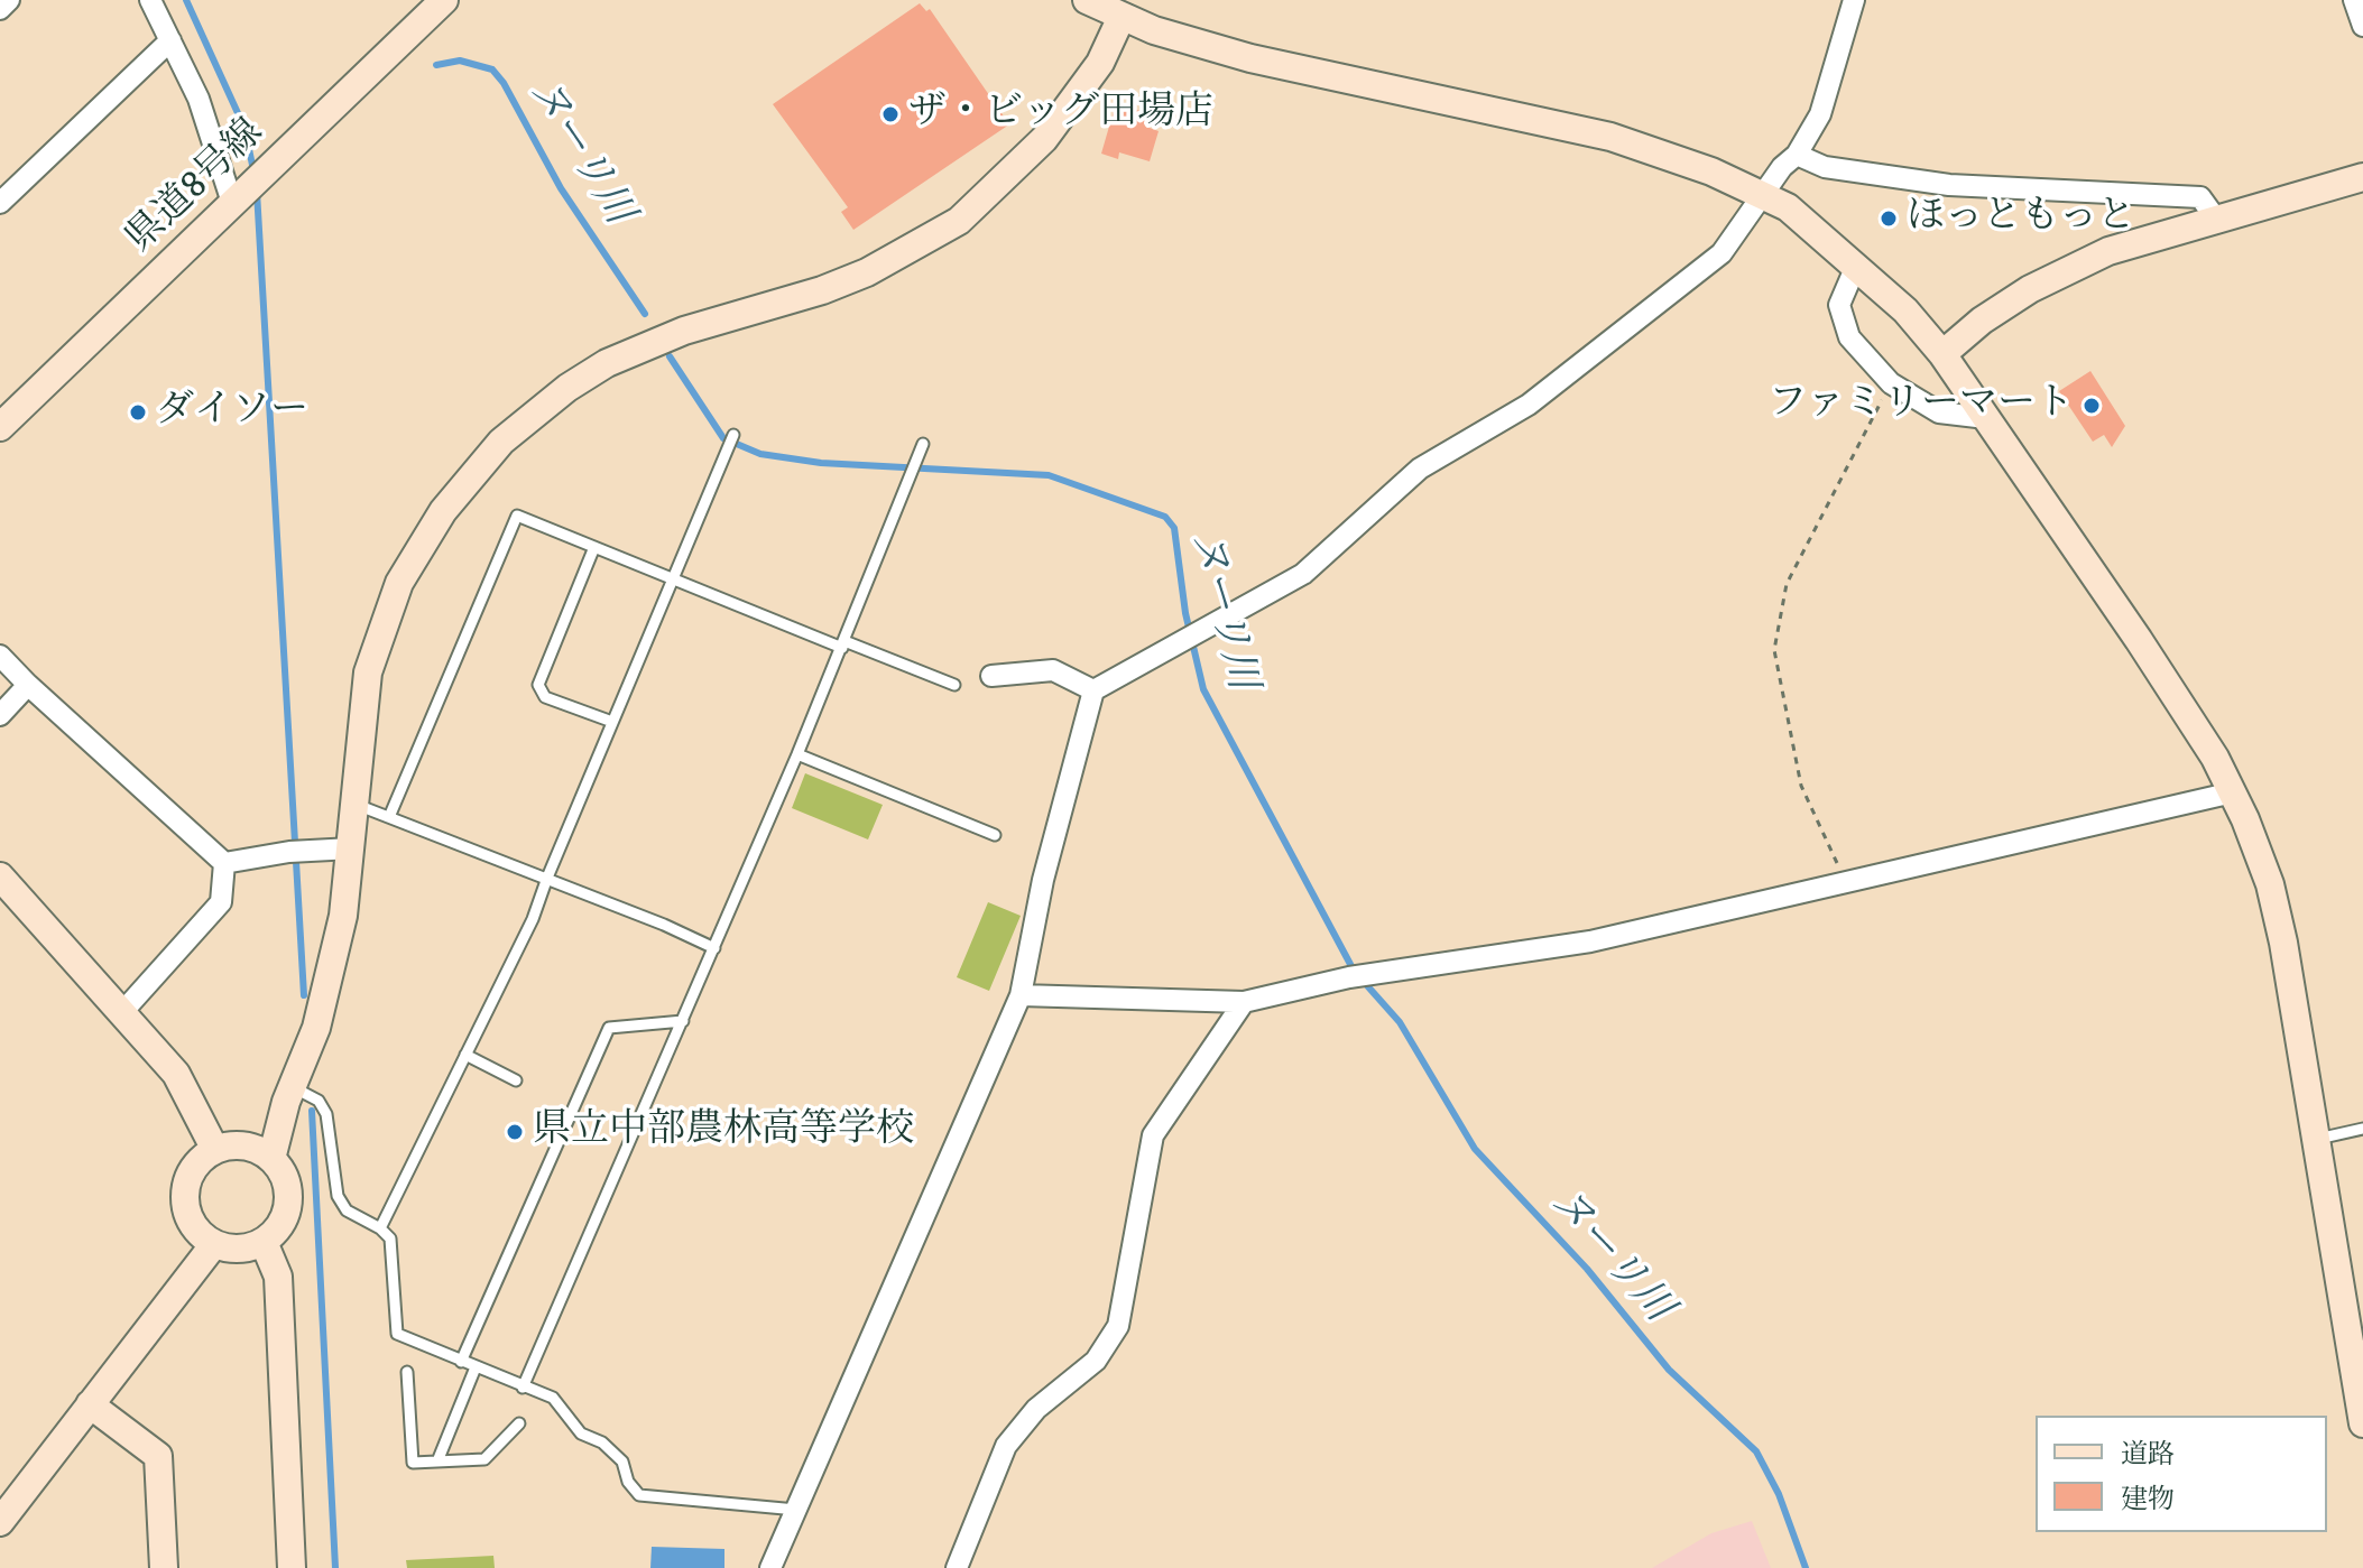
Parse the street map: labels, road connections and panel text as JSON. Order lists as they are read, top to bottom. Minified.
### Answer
{"streets":{"street":["県道8号線"]},"water":["ヌーリ川"],"places":["ザ・ビッグ田場店","ほっともっと","ファミリーマート","ダイソー","県立中部農林高等学校"],"legend":["道路","建物"]}
